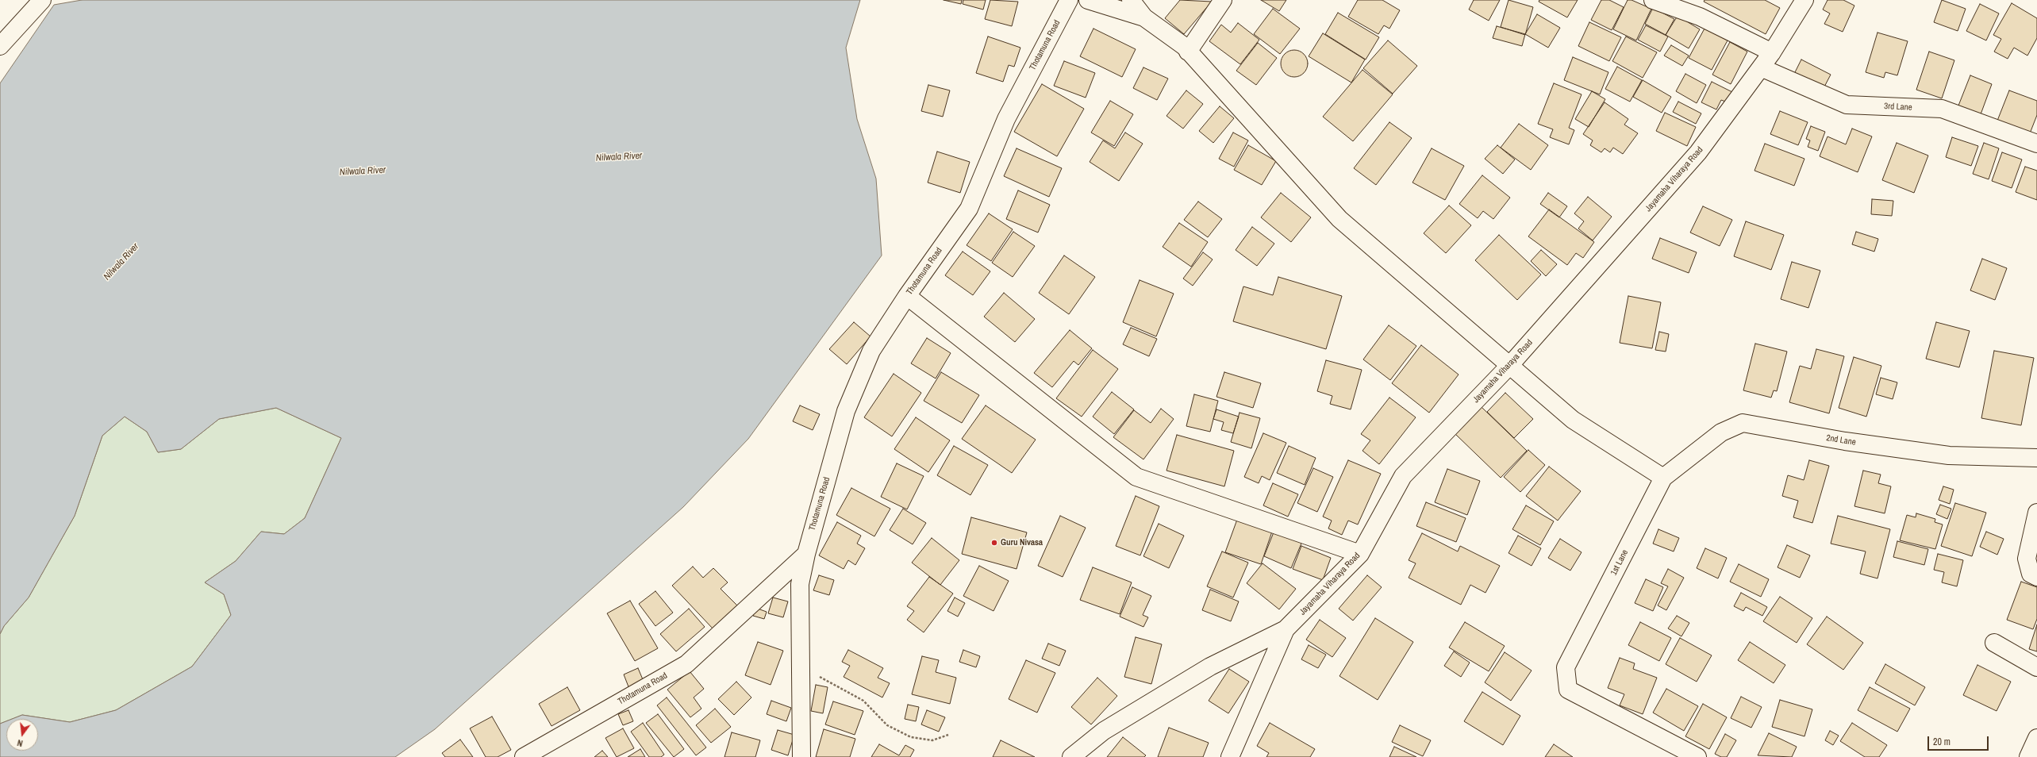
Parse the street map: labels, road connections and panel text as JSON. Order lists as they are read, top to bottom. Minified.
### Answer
{"streets":{"street":["Thotamuna Road","3rd Lane","Jayamaha Viharaya Road","2nd Lane","1st Lane"]},"crossings":[["3rd Lane","Jayamaha Viharaya Road"],["2nd Lane","1st Lane"]],"water":["Nilwala River"],"places":["Guru Nivasa"],"scale_bar":"20 m","north":"bottom"}
